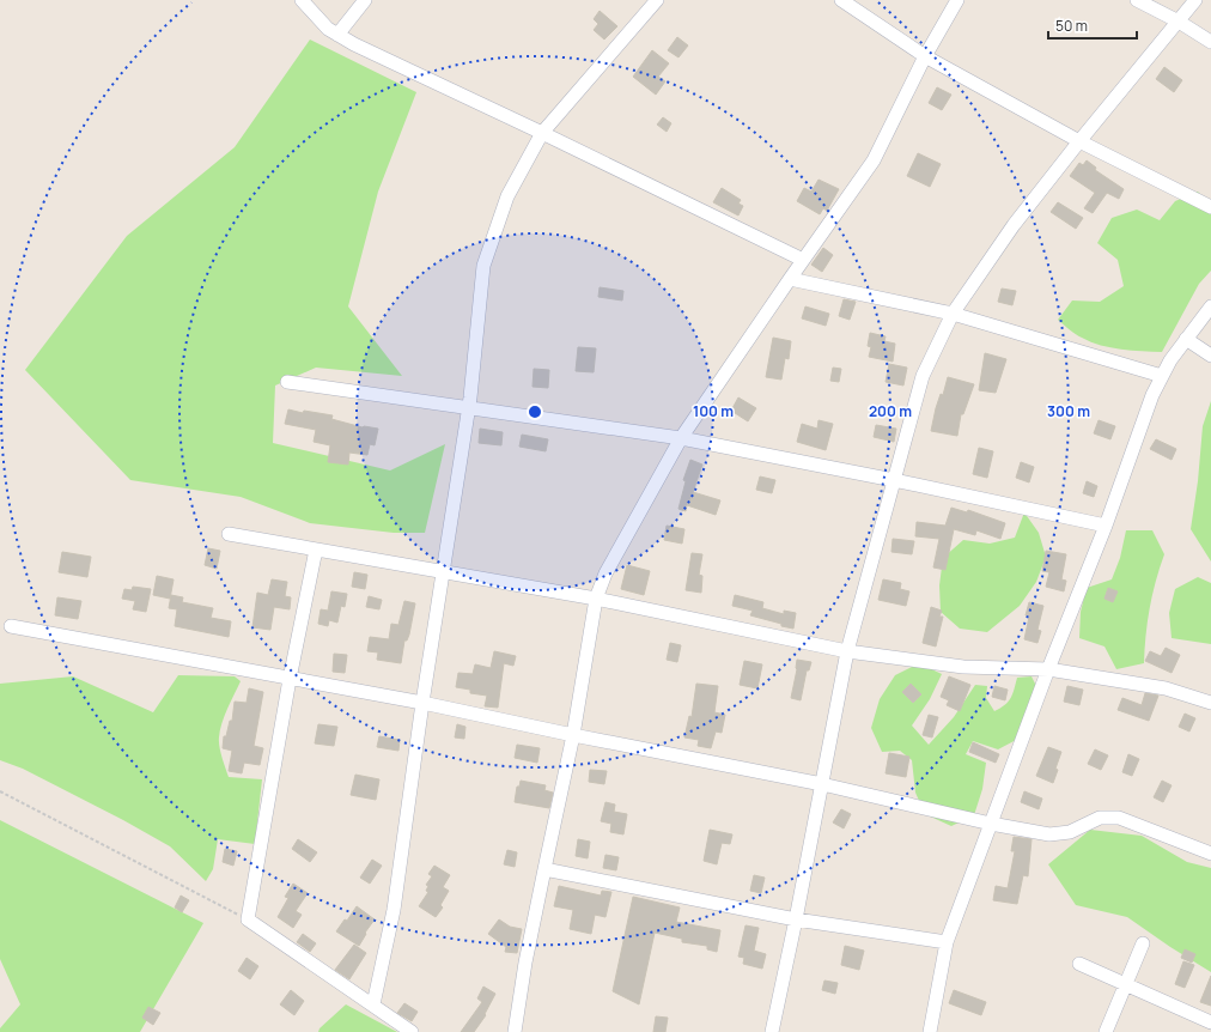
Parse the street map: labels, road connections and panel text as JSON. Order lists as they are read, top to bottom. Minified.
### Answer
{"scale_bar":"50 m","rings":["100 m","200 m","300 m"]}
